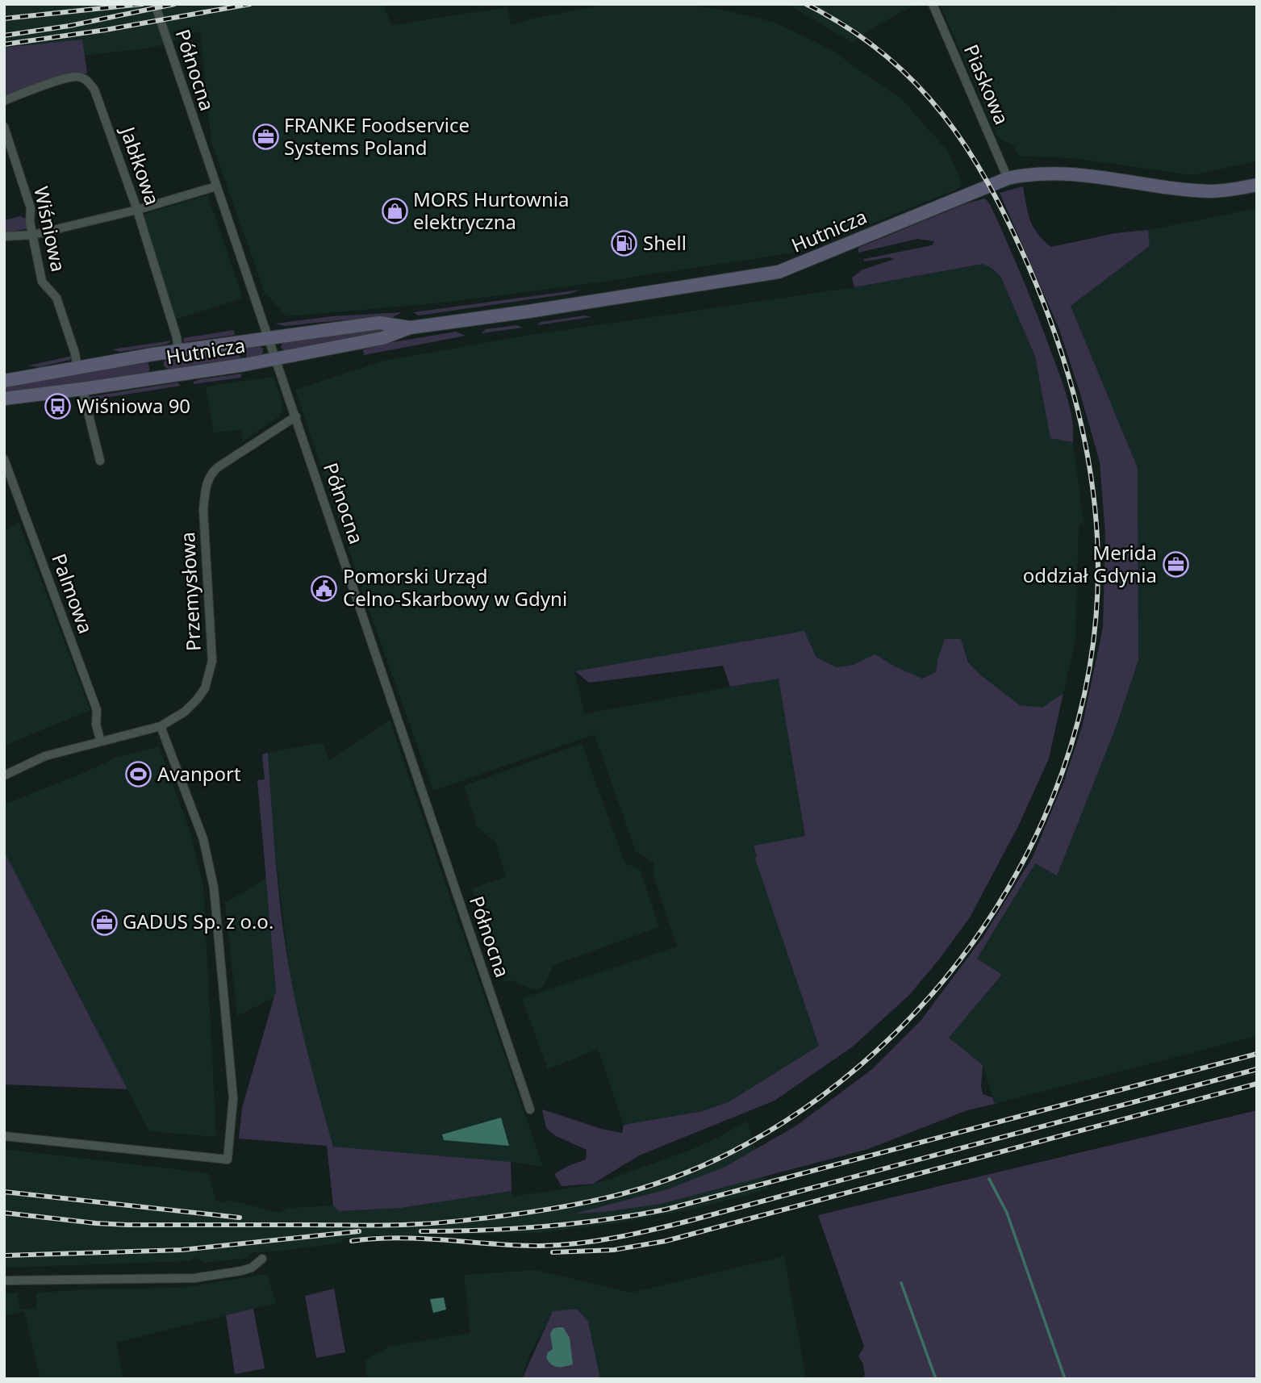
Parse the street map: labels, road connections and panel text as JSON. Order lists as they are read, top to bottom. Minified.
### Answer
{"streets":{"main road":["Hutnicza"],"street":["Północna","Piaskowa","Jabłkowa","Wiśniowa","Przemysłowa","Palmowa"]},"crossings":[["Północna","Hutnicza"],["Północna","Przemysłowa"],["Piaskowa","Hutnicza"],["Jabłkowa","Hutnicza"],["Wiśniowa","Hutnicza"],["Przemysłowa","Palmowa"]],"places":{"office":["FRANKE Foodservice Systems Poland","Merida oddział Gdynia","GADUS Sp. z o.o."],"shop":["MORS Hurtownia elektryczna"],"fuel station":["Shell"],"bus stop":["Wiśniowa 90"],"public building":["Pomorski Urząd Celno-Skarbowy w Gdyni"],"sports":["Avanport"]}}
